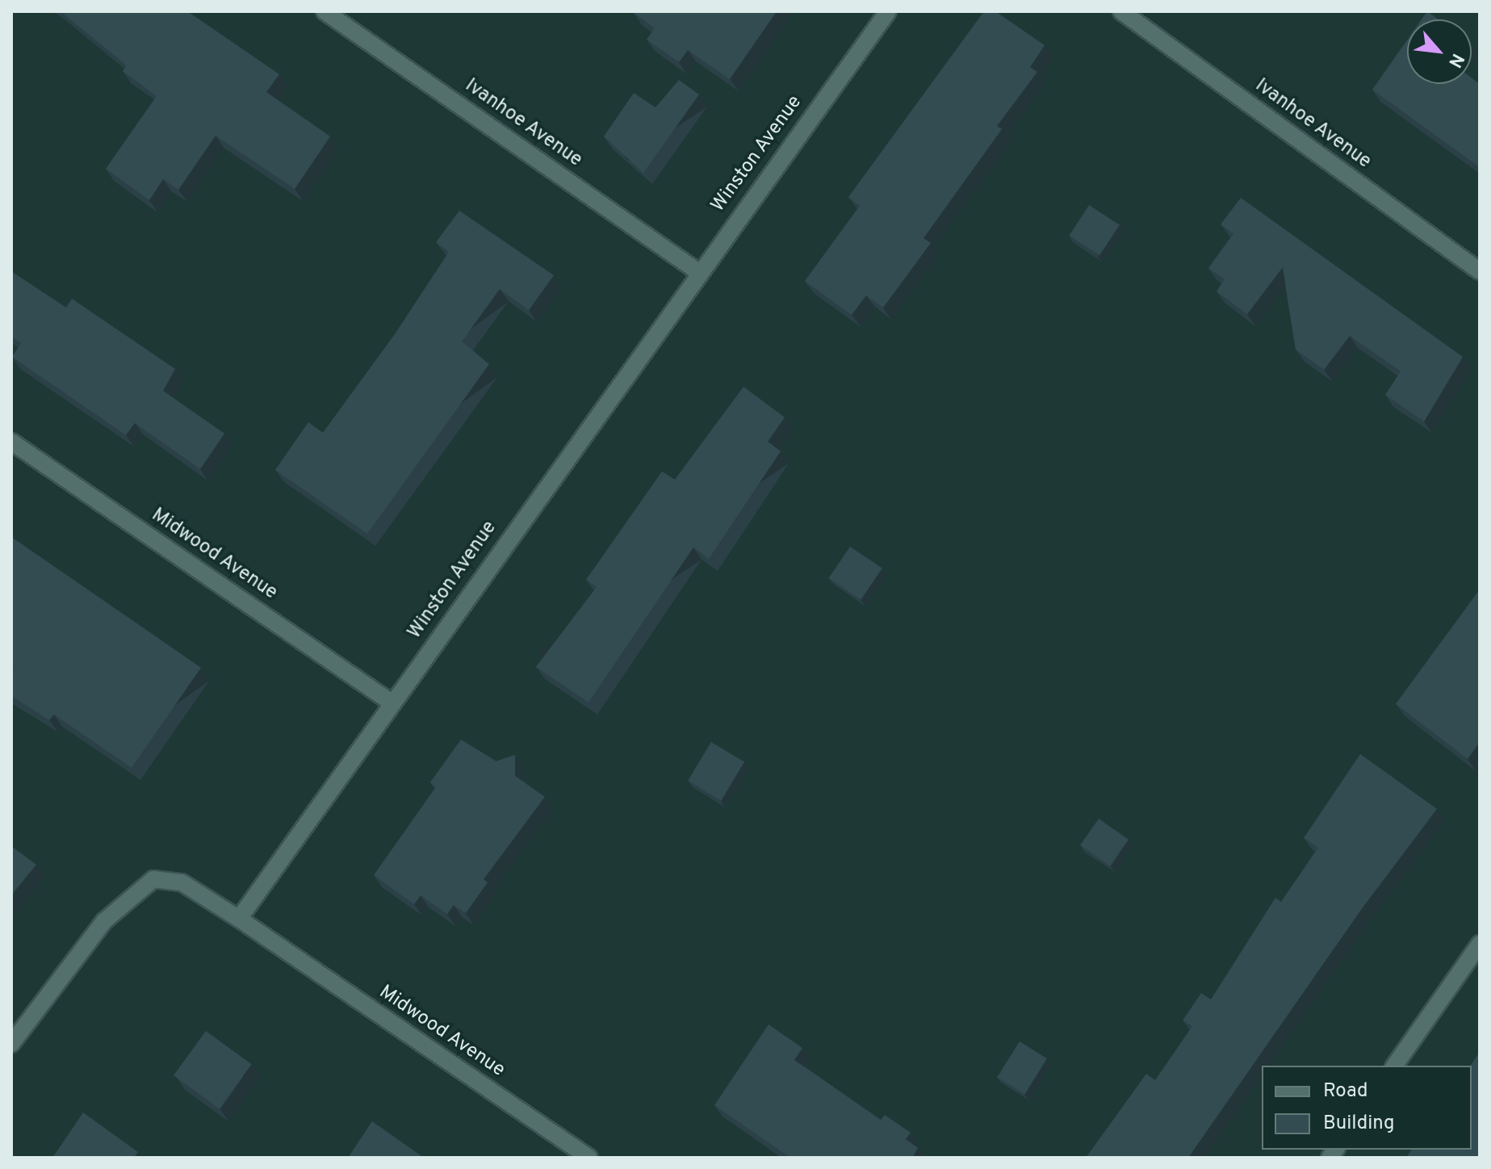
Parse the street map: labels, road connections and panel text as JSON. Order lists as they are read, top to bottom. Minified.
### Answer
{"streets":{"street":["Ivanhoe Avenue","Winston Avenue","Midwood Avenue"]},"crossings":[["Ivanhoe Avenue","Winston Avenue"],["Winston Avenue","Midwood Avenue"]],"legend":["Road","Building"],"north":"bottom right"}
